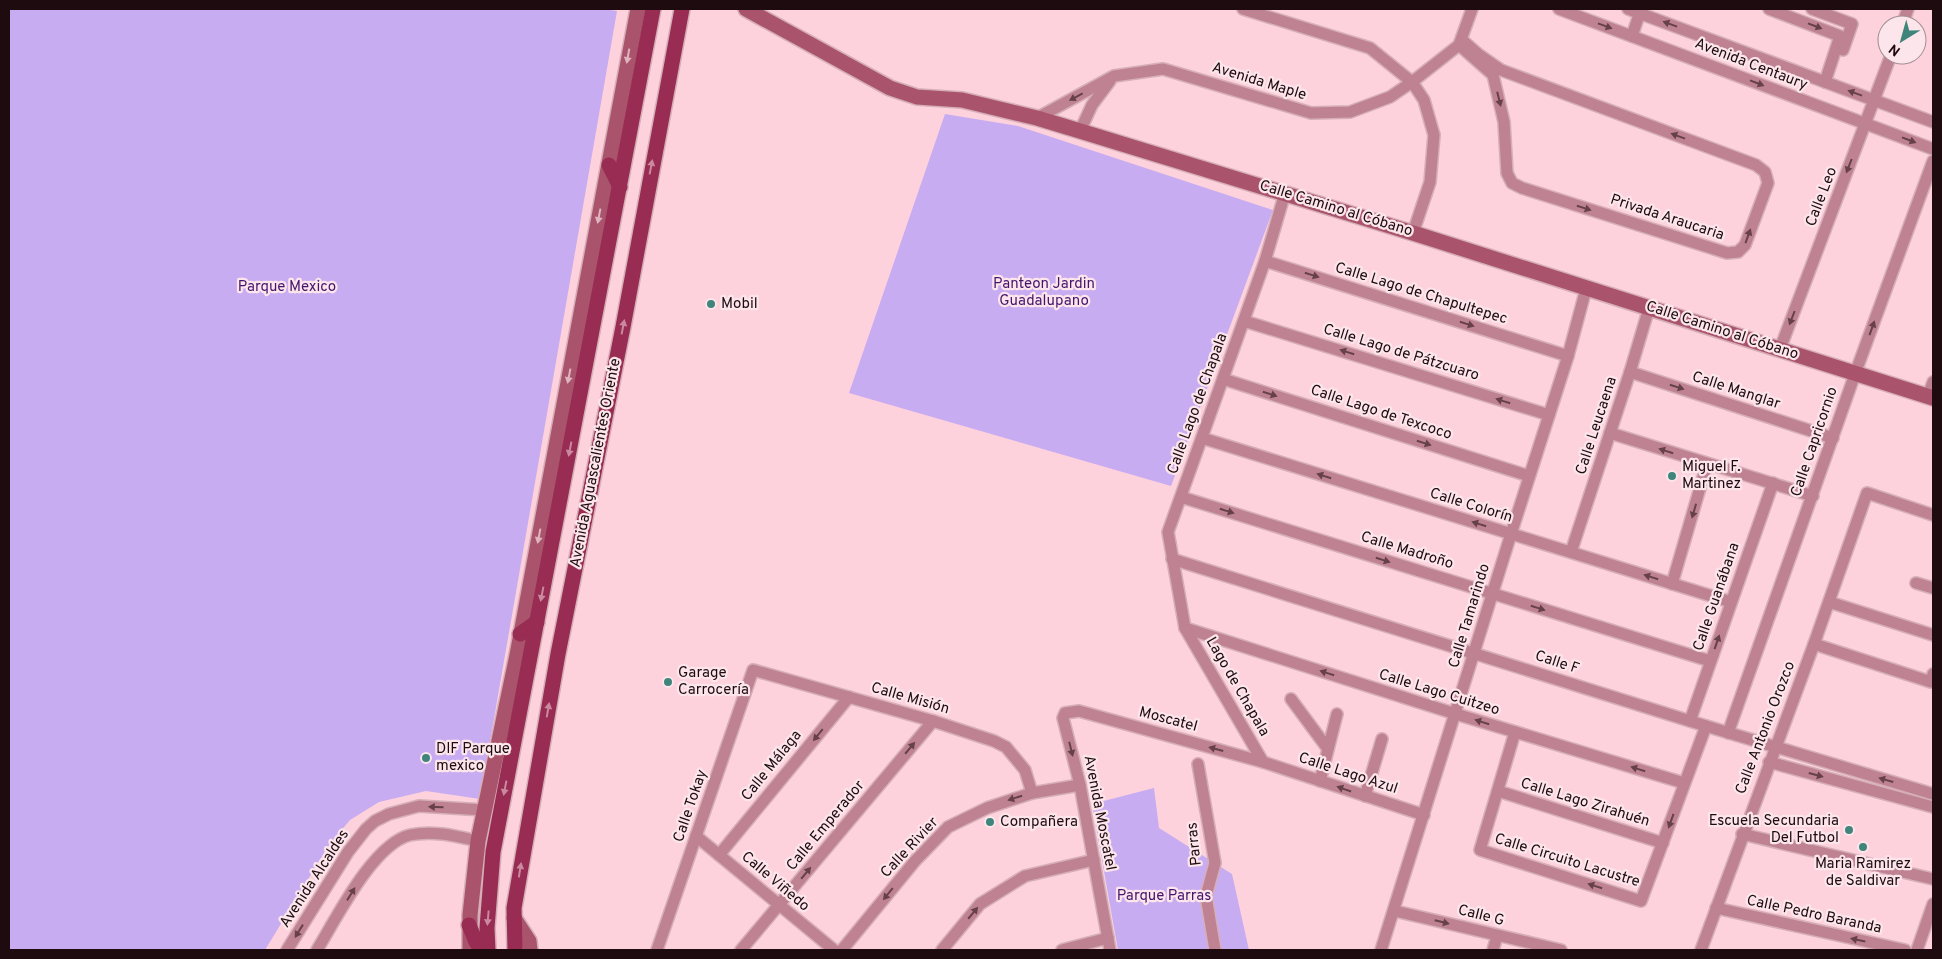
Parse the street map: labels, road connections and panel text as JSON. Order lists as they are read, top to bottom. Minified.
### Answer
{"streets":{"main road":["Avenida Aguascalientes Oriente"],"street":["Avenida Centaury","Avenida Maple","Calle Leo","Calle Camino al Cóbano","Privada Araucaria","Calle Lago de Chapultepec","Calle Lago de Pátzcuaro","Calle Manglar","Calle Lago de Chapala","Calle Lago de Texcoco","Calle Leucaena","Calle Capricornio","Calle Colorín","Calle Madroño","Calle Guanábana","Calle Tamarindo","Calle F","Lago de Chapala","Calle Lago Cuitzeo","Calle Misión","Moscatel","Calle Antonio Orozco","Calle Málaga","Calle Lago Azul","Calle Lago Zirahuén","Calle Tokay","Avenida Moscatel","Calle Emperador","Parras","Calle Rivier","Calle Circuito Lacustre","Avenida Alcaldes","Calle Viñedo","Calle Pedro Baranda","Calle G"]},"crossings":[["Avenida Centaury","Calle Leo"],["Avenida Maple","Calle Camino al Cóbano"],["Avenida Maple","Privada Araucaria"],["Calle Leo","Calle Camino al Cóbano"],["Calle Camino al Cóbano","Calle Lago de Chapala"],["Calle Camino al Cóbano","Calle Leucaena"],["Calle Camino al Cóbano","Calle Capricornio"],["Calle Camino al Cóbano","Calle Tamarindo"],["Calle Lago de Chapultepec","Calle Lago de Chapala"],["Calle Lago de Chapultepec","Calle Tamarindo"],["Calle Lago de Pátzcuaro","Calle Lago de Chapala"],["Calle Lago de Pátzcuaro","Calle Tamarindo"],["Calle Manglar","Calle Leucaena"],["Calle Manglar","Calle Capricornio"],["Calle Lago de Chapala","Calle Lago de Texcoco"],["Calle Lago de Chapala","Calle Colorín"],["Calle Lago de Chapala","Calle Madroño"],["Calle Lago de Chapala","Calle F"],["Calle Lago de Chapala","Lago de Chapala"],["Calle Lago de Chapala","Calle Lago Cuitzeo"],["Calle Lago de Texcoco","Calle Tamarindo"],["Calle Leucaena","Calle Colorín"],["Calle Capricornio","Calle F"],["Calle Colorín","Calle Guanábana"],["Calle Colorín","Calle Tamarindo"],["Calle Madroño","Calle Guanábana"],["Calle Madroño","Calle Tamarindo"],["Calle Guanábana","Calle F"],["Calle Tamarindo","Calle F"],["Calle Tamarindo","Calle Lago Cuitzeo"],["Calle Tamarindo","Calle Lago Azul"],["Calle Tamarindo","Calle G"],["Calle F","Calle Antonio Orozco"],["Calle F","Calle Circuito Lacustre"],["Lago de Chapala","Calle Lago Cuitzeo"],["Lago de Chapala","Moscatel"],["Lago de Chapala","Calle Lago Azul"],["Calle Lago Cuitzeo","Calle Circuito Lacustre"],["Calle Misión","Calle Málaga"],["Calle Misión","Calle Tokay"],["Calle Misión","Calle Emperador"],["Calle Misión","Calle Rivier"],["Moscatel","Calle Lago Azul"],["Moscatel","Avenida Moscatel"],["Calle Antonio Orozco","Calle Pedro Baranda"],["Calle Málaga","Calle Viñedo"],["Calle Lago Zirahuén","Calle Circuito Lacustre"],["Calle Tokay","Calle Viñedo"],["Avenida Moscatel","Calle Rivier"],["Calle Emperador","Calle Viñedo"]],"one_way":["Calle Leo","Calle Lago de Chapultepec","Calle Lago de Pátzcuaro","Calle Lago de Texcoco","Calle Capricornio","Calle Colorín","Calle Madroño","Calle Lago Cuitzeo","Moscatel","Calle Málaga","Calle Emperador","Avenida Alcaldes","Calle G"],"parks":["Panteon Jardin Guadalupano","Parque Mexico","Parque Parras"],"places":["Mobil","Miguel F. Martinez","Garage Carrocería","DIF Parque mexico","Compañera","Escuela Secundaria Del Futbol","Maria Ramirez de Saldivar"],"north":"bottom left"}
